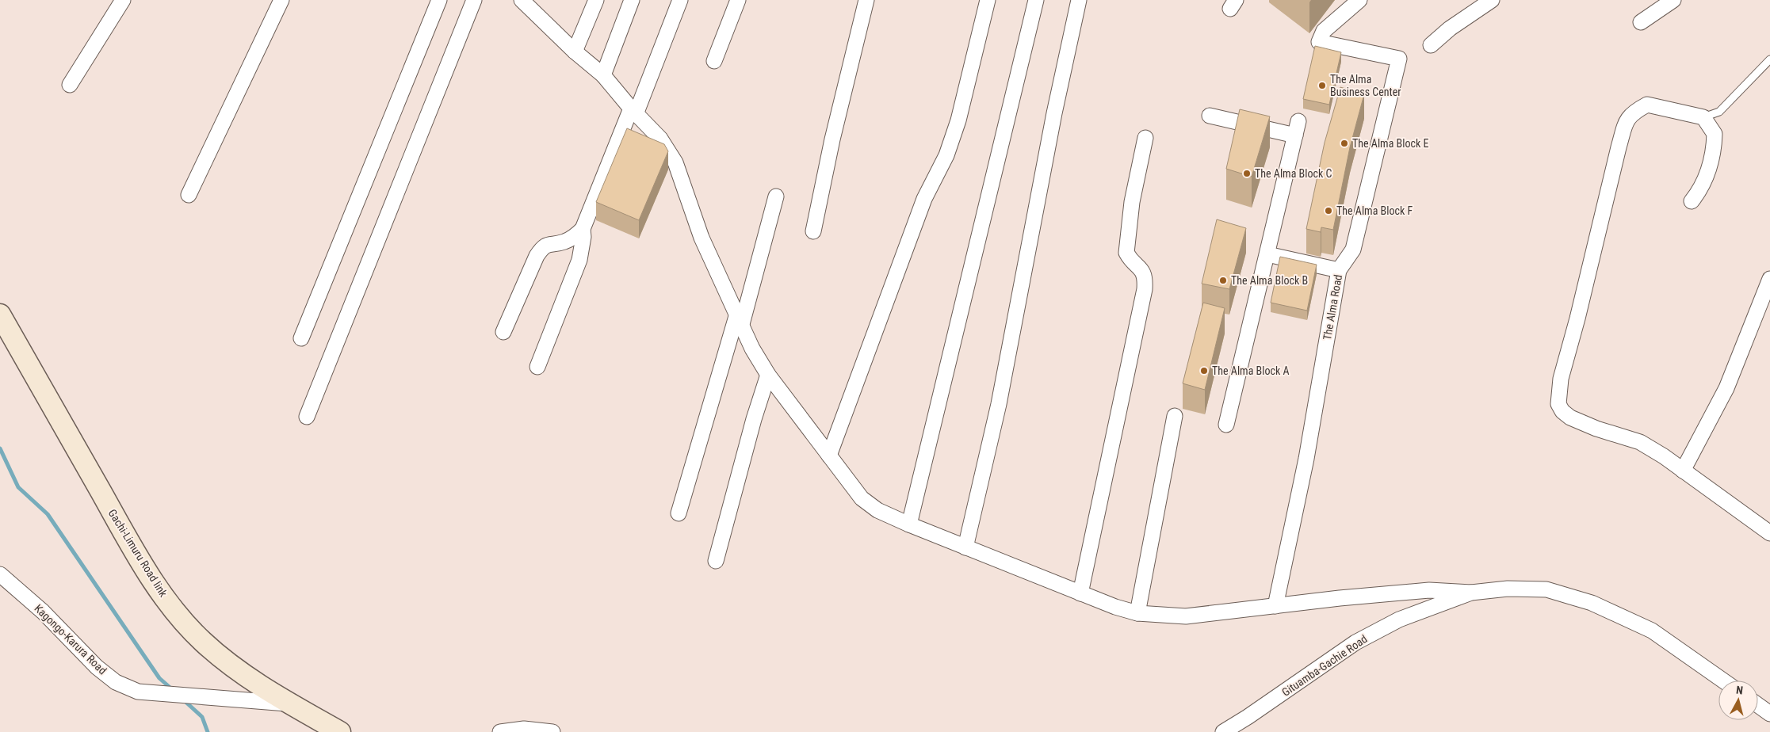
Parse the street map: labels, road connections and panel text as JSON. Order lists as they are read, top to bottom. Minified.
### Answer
{"streets":{"main road":["Gachi-Limuru Road link"],"street":["The Alma Road","Kagongo-Karura Road","Gituamba-Gachie Road"]},"crossings":[["Gachi-Limuru Road link","Kagongo-Karura Road"]],"places":["The Alma Business Center","The Alma Block E","The Alma Block C","The Alma Block F","The Alma Block B","The Alma Block A"],"north":"top"}
